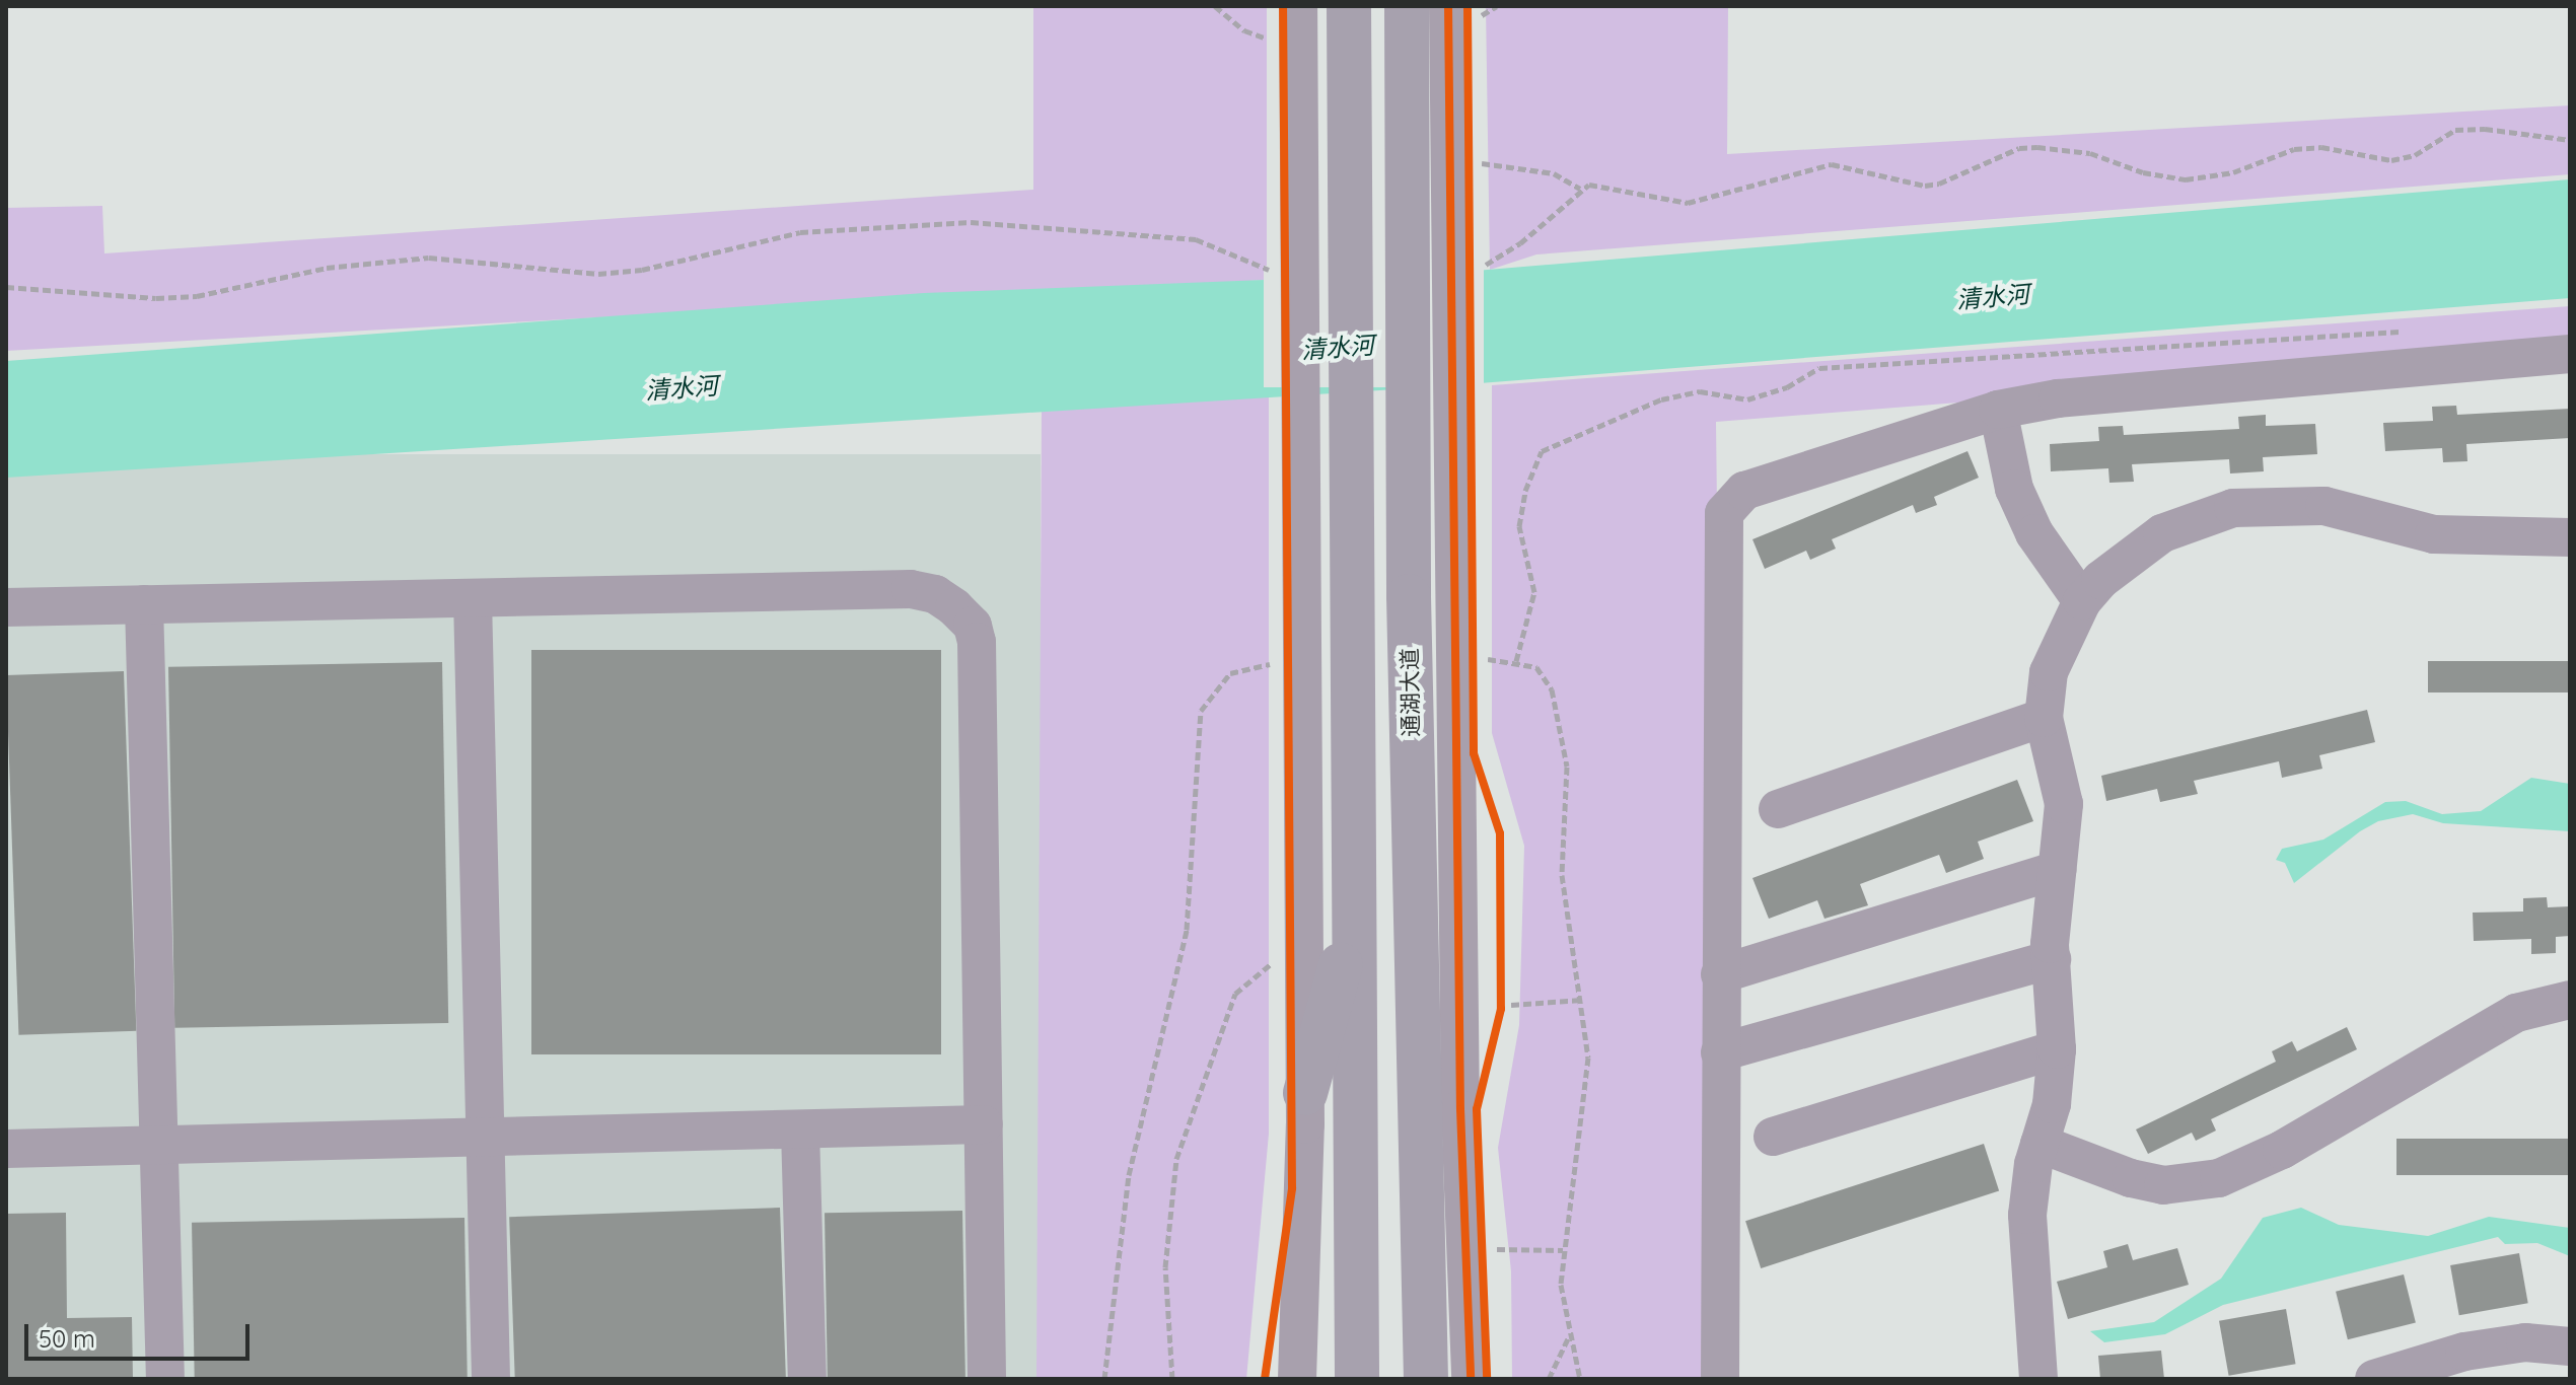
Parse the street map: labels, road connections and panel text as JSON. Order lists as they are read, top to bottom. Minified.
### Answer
{"streets":{"main road":["通湖大道"]},"water":["清水河"],"scale_bar":"50 m"}
